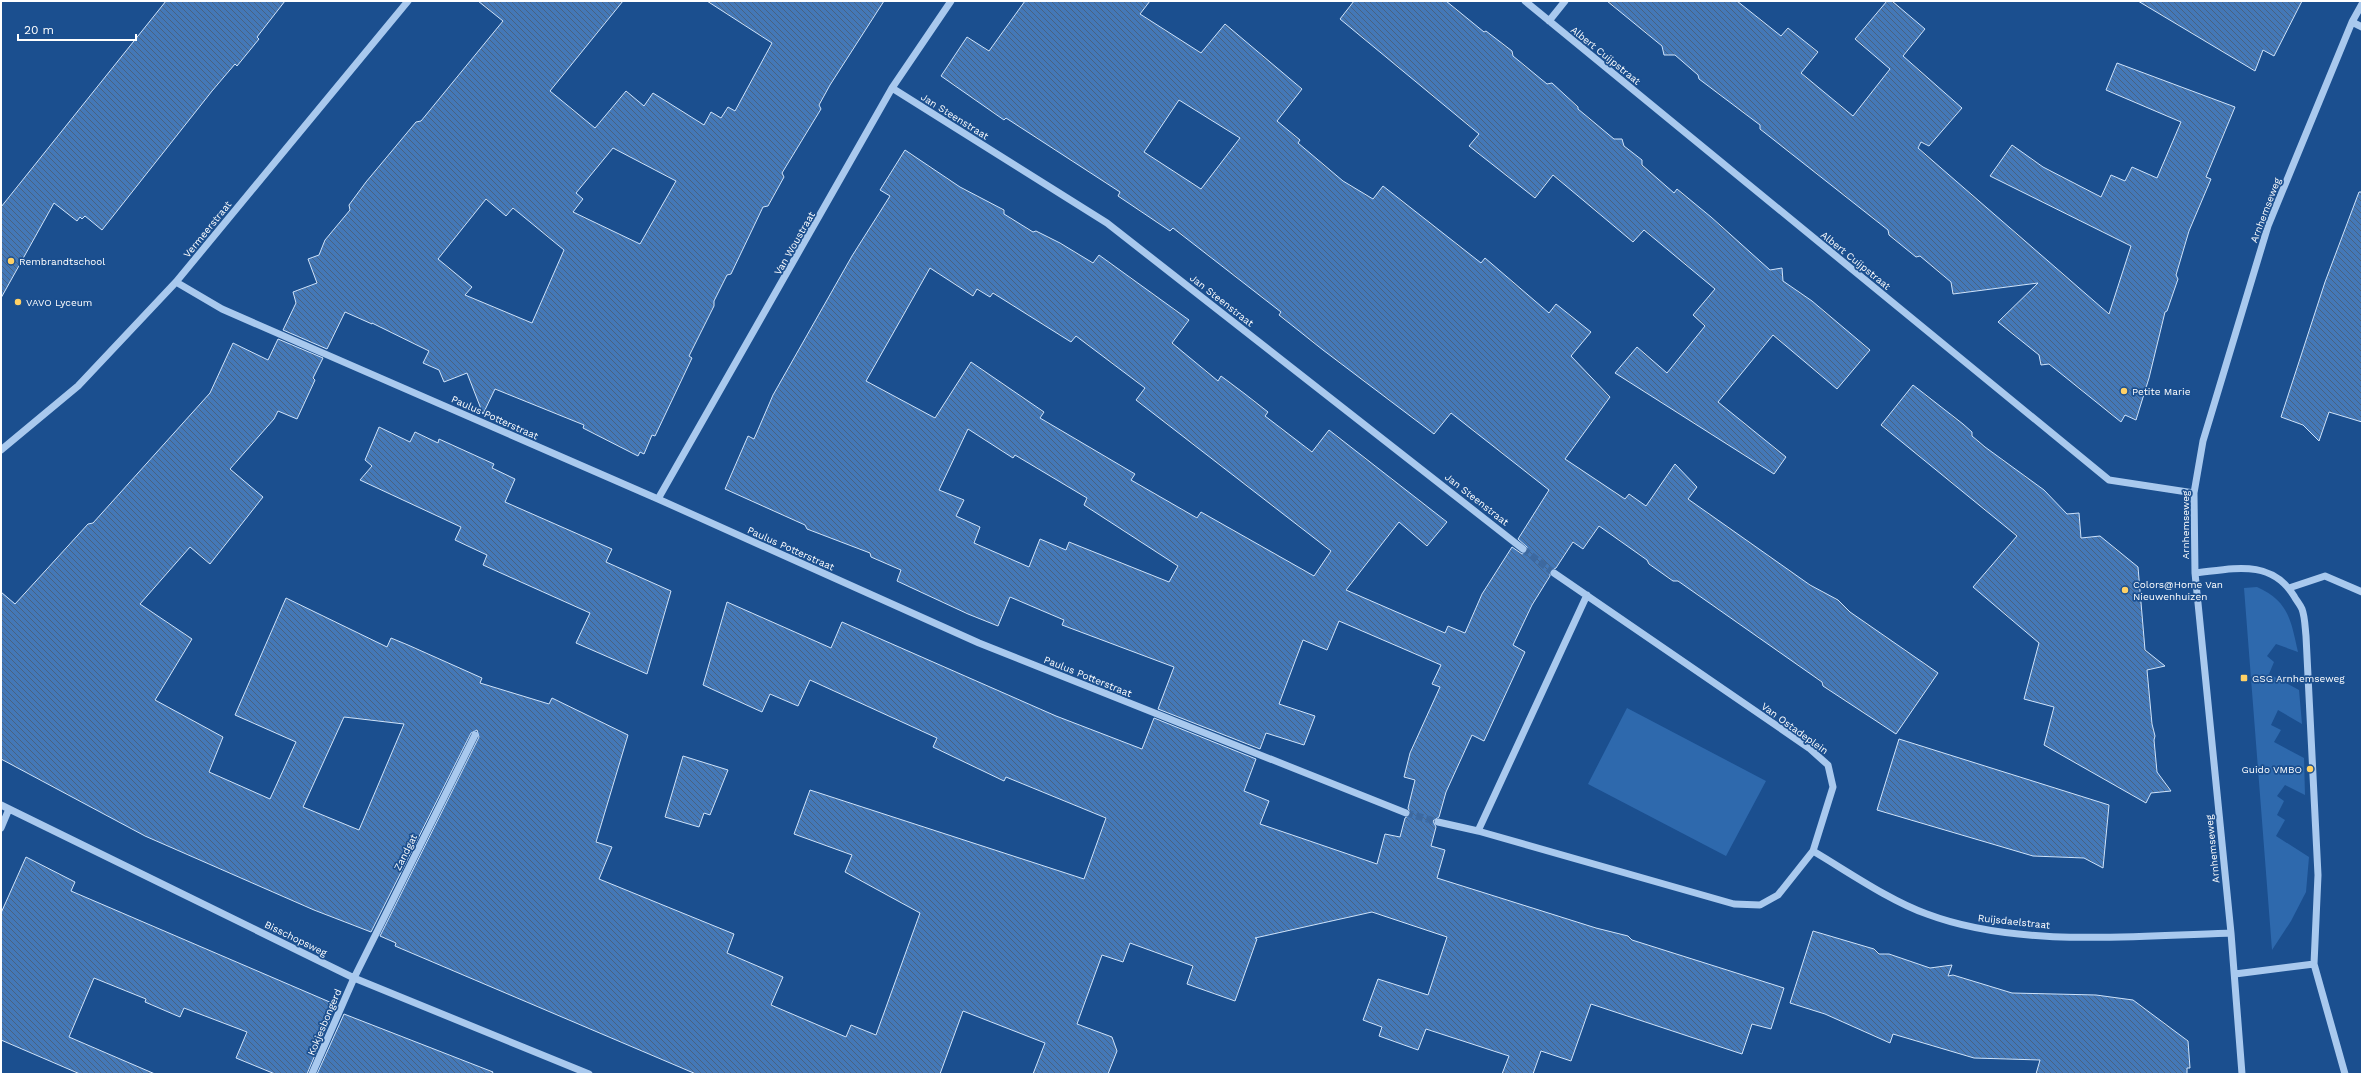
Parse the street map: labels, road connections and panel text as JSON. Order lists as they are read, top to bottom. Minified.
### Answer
{"streets":{"street":["Albert Cuijpstraat","Jan Steenstraat","Arnhemseweg","Vermeerstraat","Van Woustraat","Paulus Potterstraat","Van Ostadeplein","Zandgat","Ruijsdaelstraat","Bisschopsweg","Kokjesbongerd"]},"crossings":[["Albert Cuijpstraat","Arnhemseweg"],["Jan Steenstraat","Van Woustraat"],["Arnhemseweg","Ruijsdaelstraat"],["Vermeerstraat","Paulus Potterstraat"],["Van Woustraat","Paulus Potterstraat"],["Van Ostadeplein","Ruijsdaelstraat"],["Zandgat","Bisschopsweg"],["Zandgat","Kokjesbongerd"],["Bisschopsweg","Kokjesbongerd"]],"places":{"other":["Rembrandtschool","VAVO Lyceum","Petite Marie","Colors@Home Van Nieuwenhuizen","Guido VMBO"],"transit":["GSG Arnhemseweg"]},"scale_bar":"20 m"}
